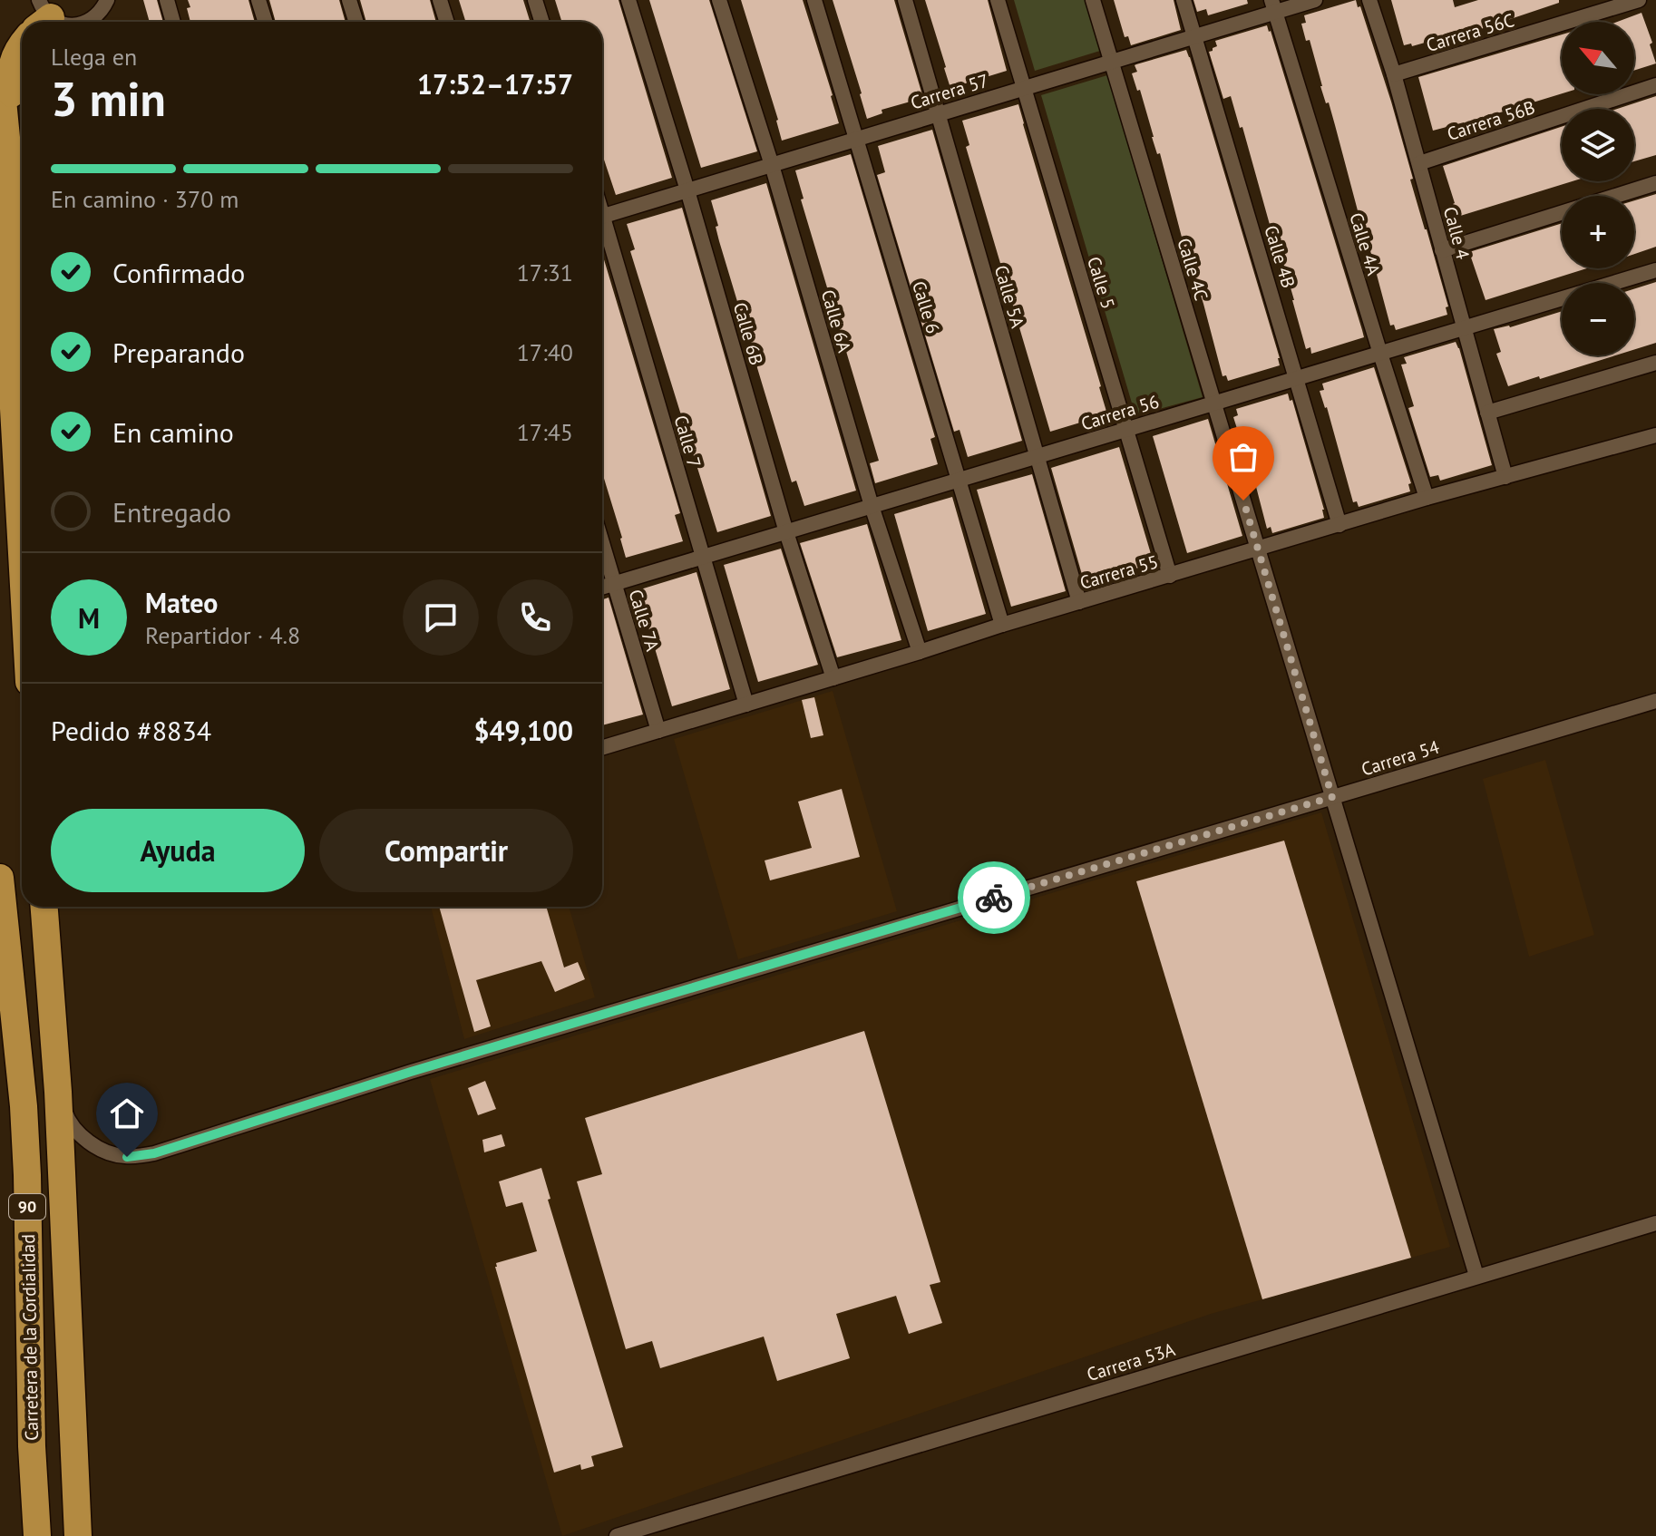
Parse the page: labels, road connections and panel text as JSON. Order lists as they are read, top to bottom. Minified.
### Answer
{"streets":{"highway":["90","Carretera de la Cordialidad"],"street":["Carrera 56C","Carrera 57","Carrera 56B","Calle 4","Calle 4A","Calle 4B","Calle 4C","Calle 5","Calle 5A","Calle 6","Calle 6A","Calle 6B","Carrera 56","Calle 7","Carrera 55","Calle 7A","Carrera 54","Carrera 53A"]},"crossings":[["Carrera 56C","Calle 4"],["Carrera 57","Calle 4A"],["Carrera 57","Calle 4B"],["Carrera 57","Calle 4C"],["Carrera 57","Calle 5"],["Carrera 57","Calle 5A"],["Carrera 57","Calle 6"],["Carrera 57","Calle 6A"],["Carrera 57","Calle 6B"],["Carrera 56B","Calle 4"],["Calle 4","Carrera 56"],["Calle 4","Carrera 55"],["Calle 4A","Carrera 56"],["Calle 4A","Carrera 55"],["Calle 4B","Carrera 56"],["Calle 4B","Carrera 55"],["Calle 4C","Carrera 56"],["Calle 4C","Carrera 55"],["Calle 4C","Carrera 54"],["Calle 4C","Carrera 53A"],["Calle 5","Carrera 56"],["Calle 5","Carrera 55"],["Calle 5A","Carrera 56"],["Calle 5A","Carrera 55"],["Calle 6","Carrera 56"],["Calle 6","Carrera 55"],["Calle 6A","Carrera 56"],["Calle 6A","Carrera 55"],["Calle 6B","Carrera 56"],["Calle 6B","Carrera 55"],["Carrera 56","Calle 7"],["Carrera 56","Calle 7A"],["Calle 7","Carrera 55"],["Carrera 55","Calle 7A"],["Carrera 54","Carretera de la Cordialidad"]],"north":"top left","page":{"map_buttons":["+","−"],"heading":["3 min","Llega en","17:52–17:57"],"panel":["Mateo","Repartidor · 4.8","Pedido #8834","$49,100"],"bar":"En camino · 370 m","list":[["Confirmado","17:31"],["Preparando","17:40"],["En camino","17:45"],"Entregado"],"round":"M","buttons":["Ayuda","Compartir"]}}
